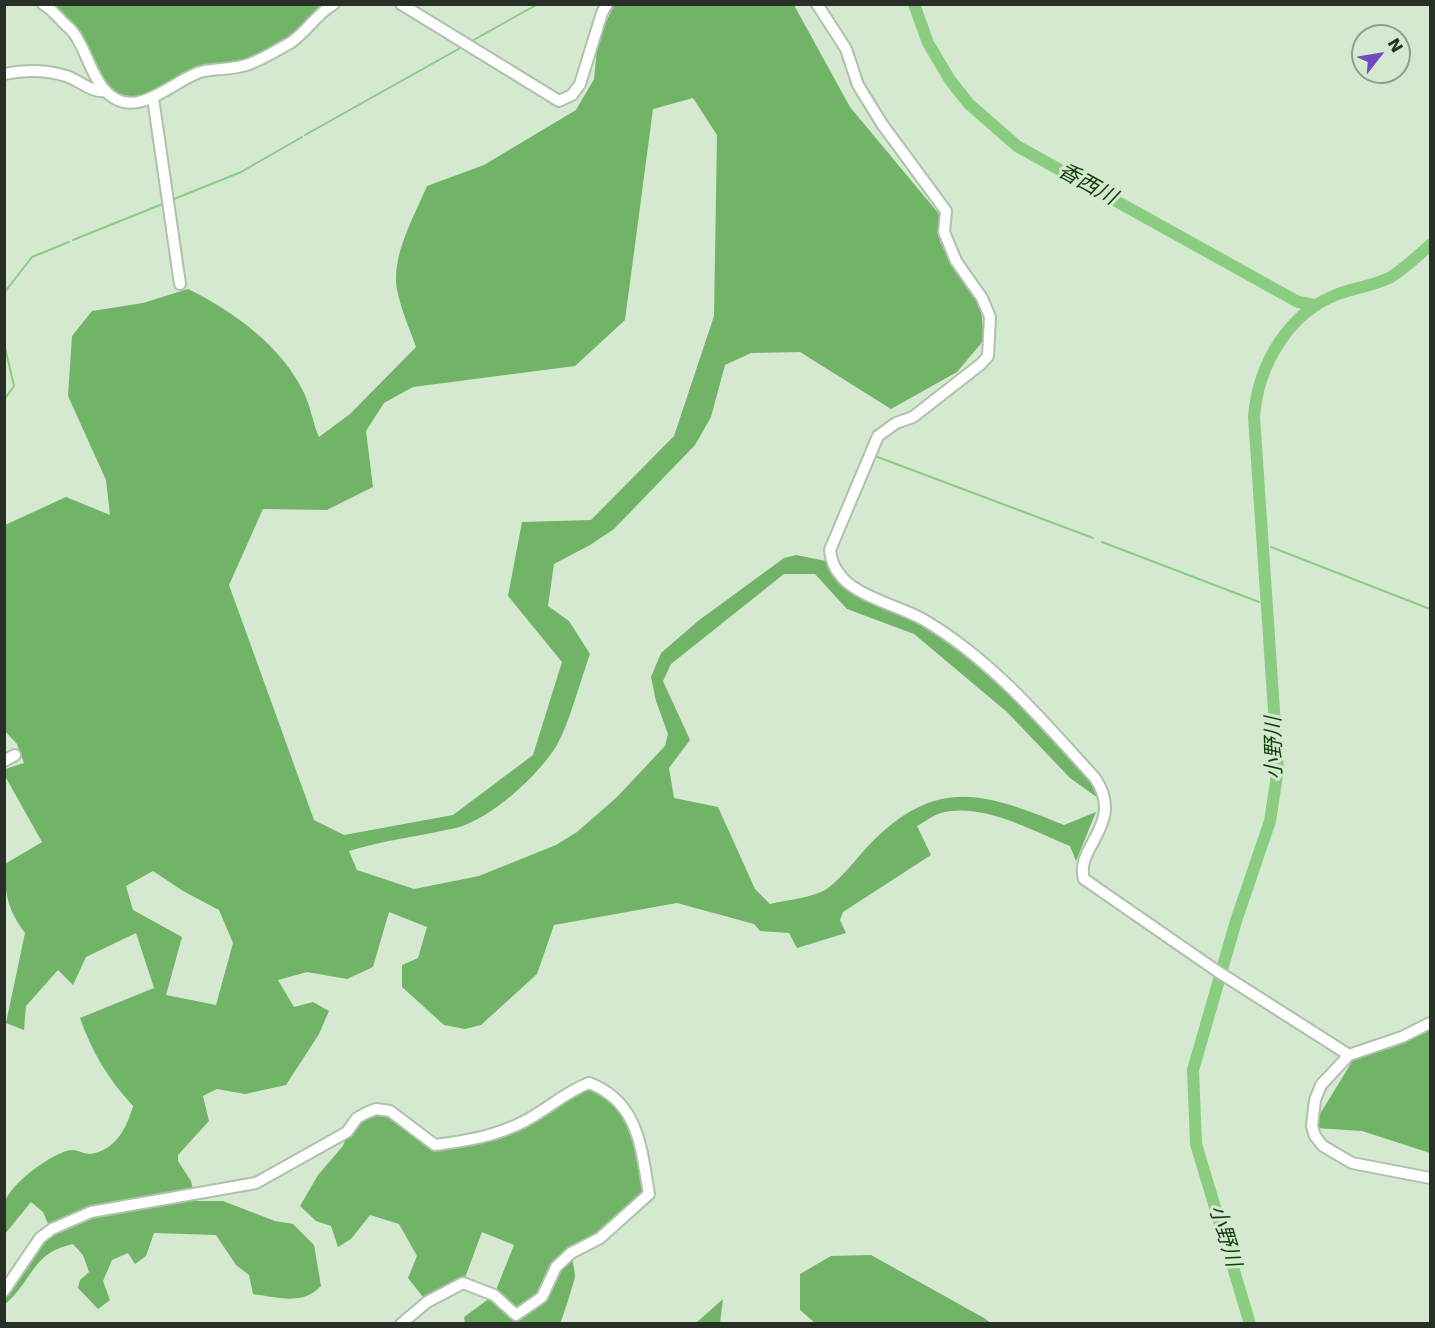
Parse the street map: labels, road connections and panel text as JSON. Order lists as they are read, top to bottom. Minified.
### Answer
{"water":["香西川","小野川"],"north":"top right"}
